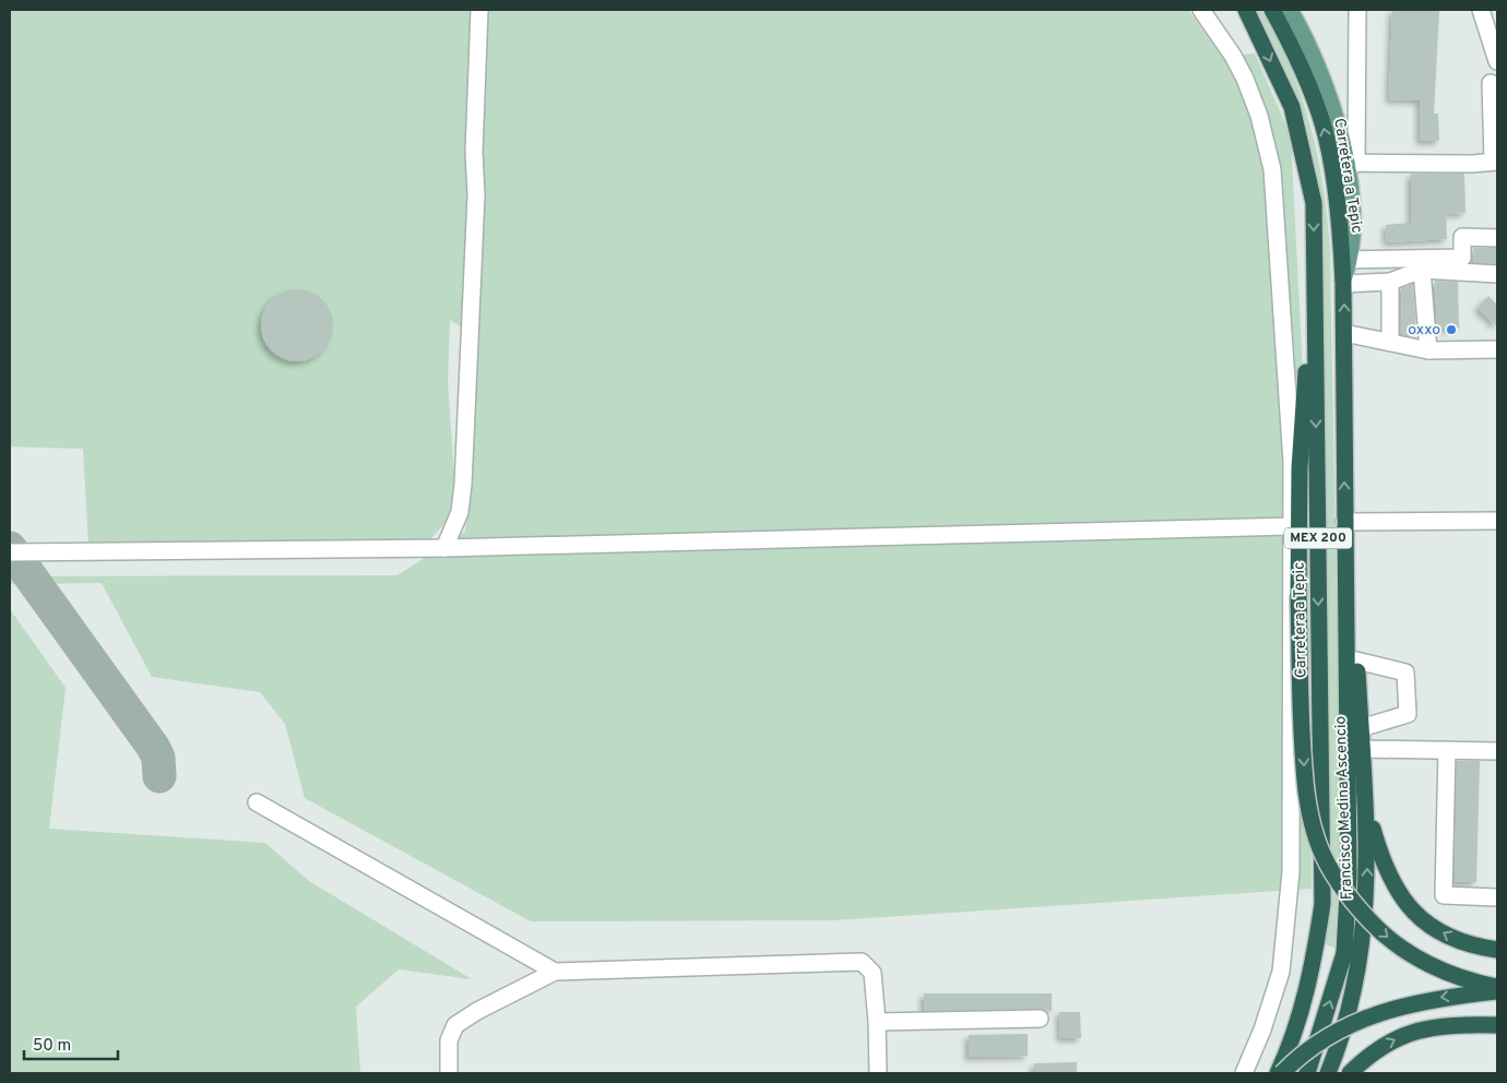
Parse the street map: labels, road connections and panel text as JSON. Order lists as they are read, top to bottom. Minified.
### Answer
{"streets":{"highway":["Carretera a Tepic","MEX 200","Francisco Medina Ascencio"]},"crossings":[["Carretera a Tepic","Francisco Medina Ascencio"]],"one_way":["Francisco Medina Ascencio"],"places":["oxxo"],"scale_bar":"50 m"}
